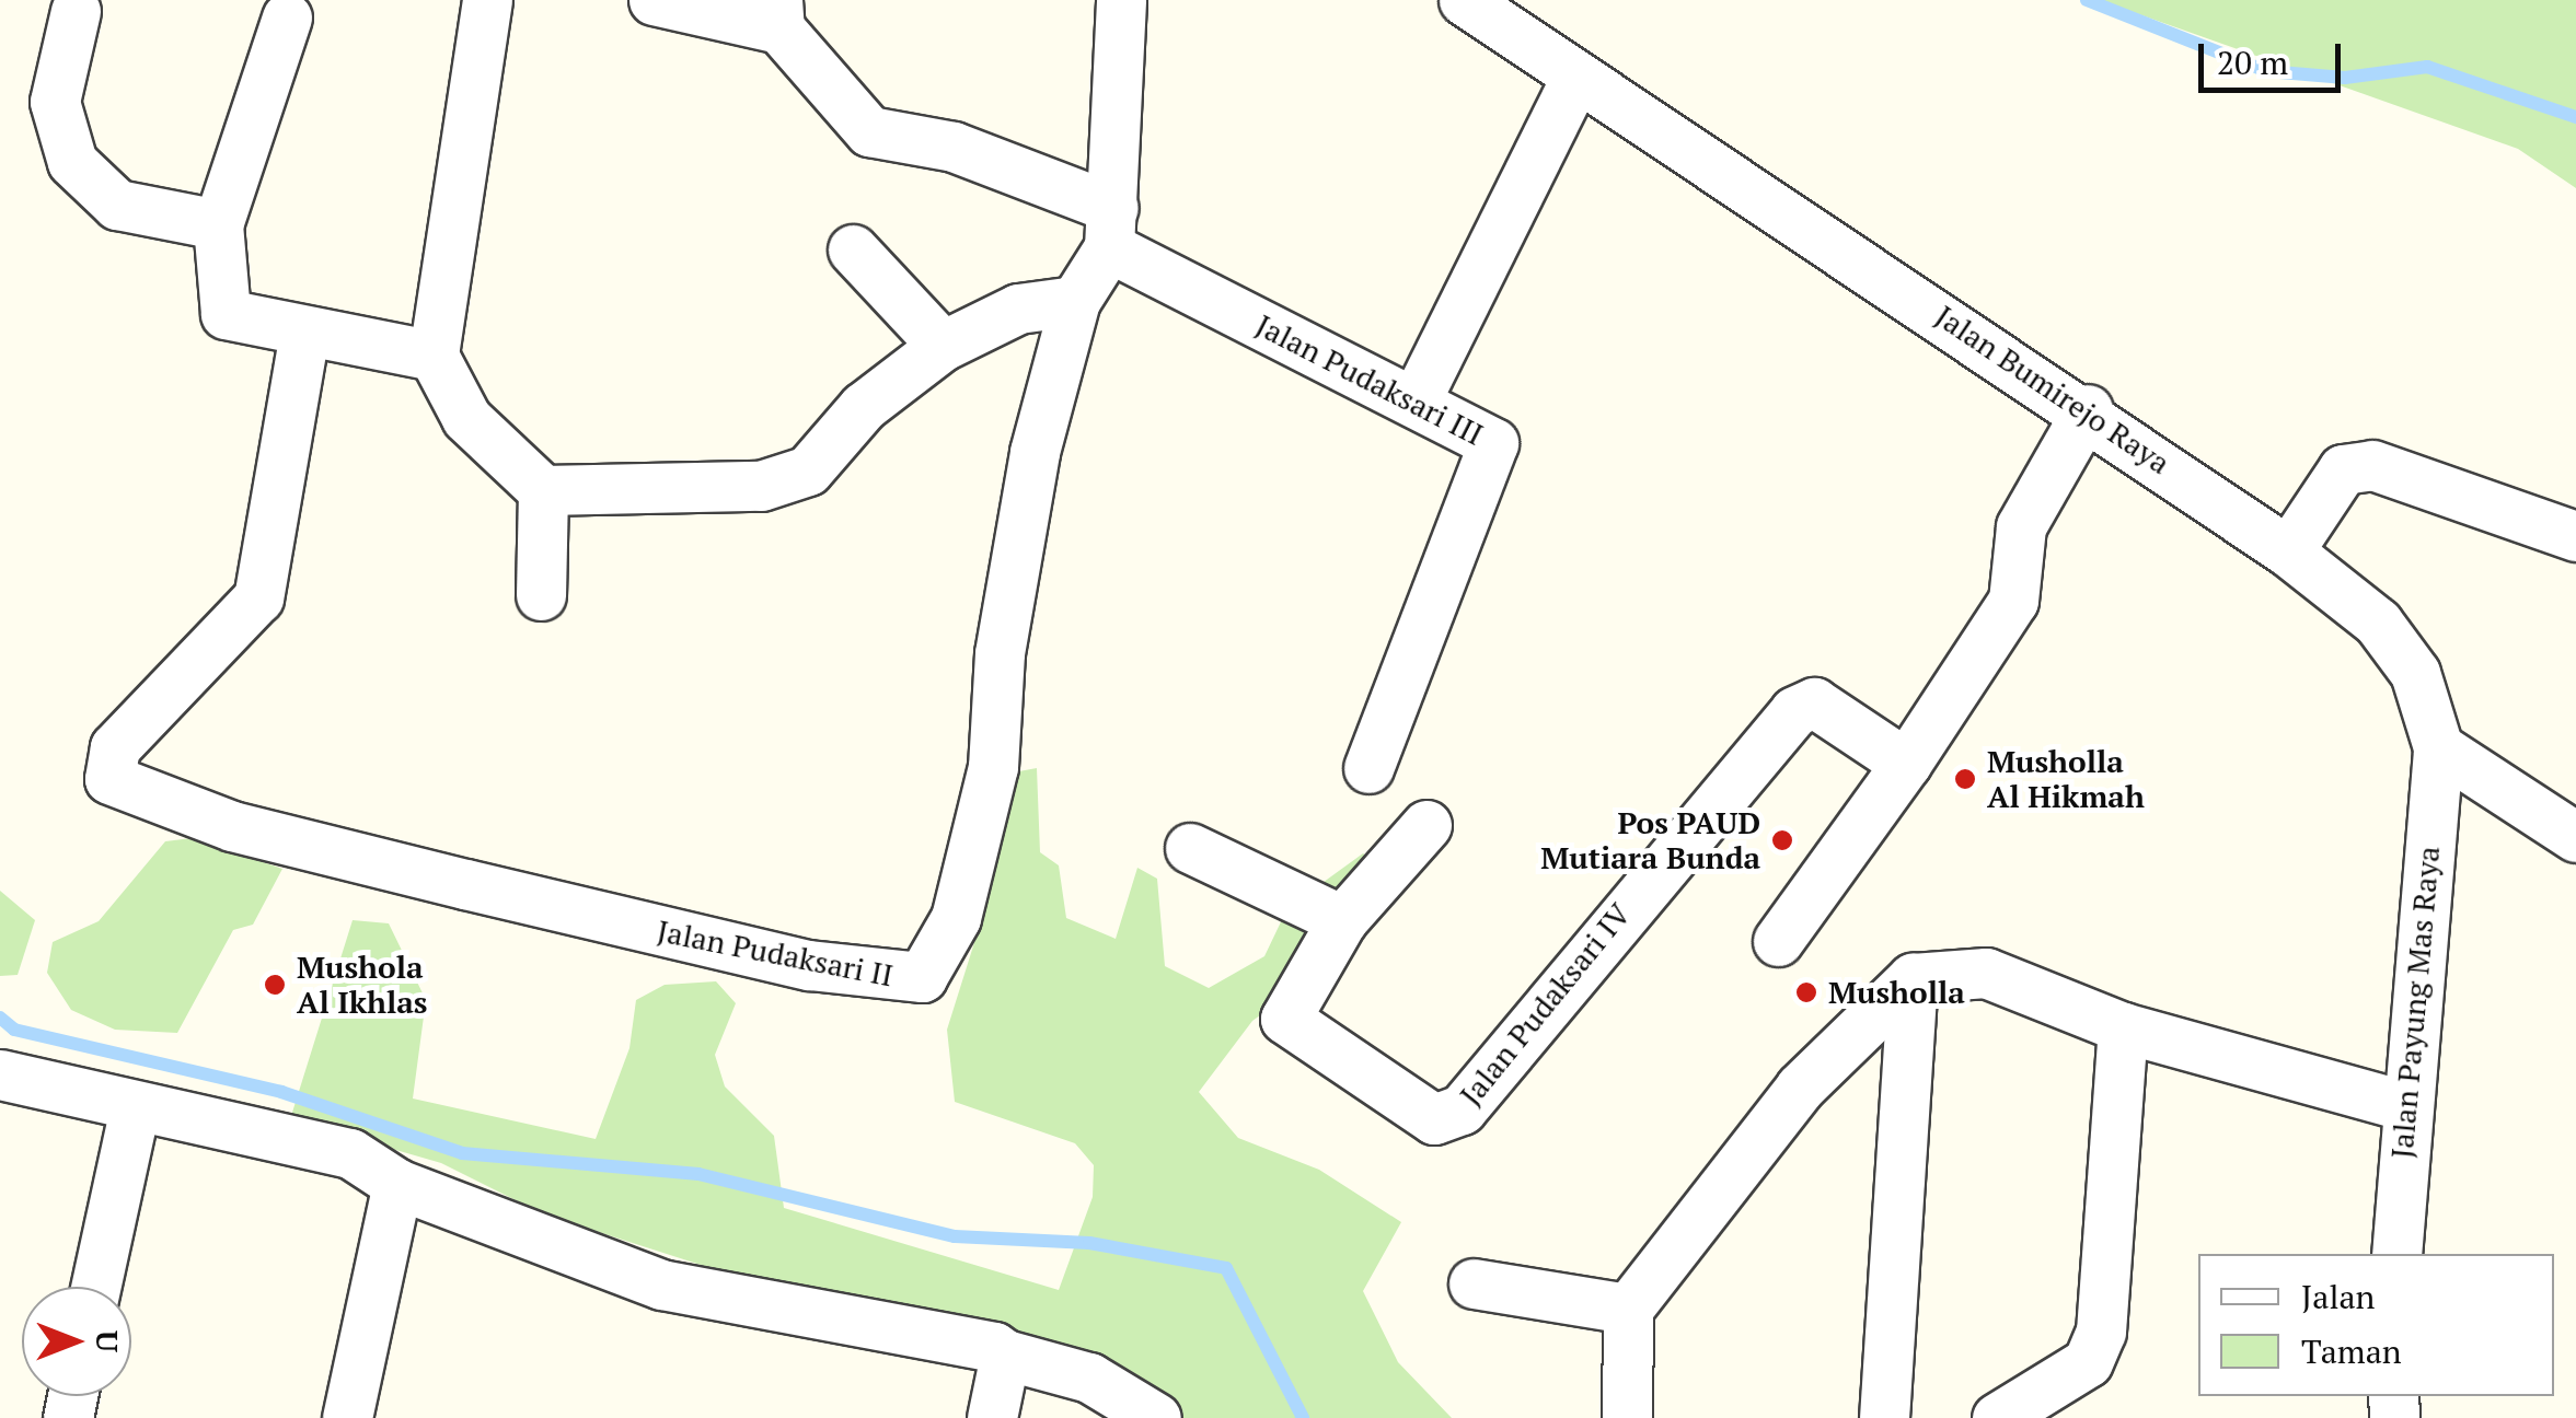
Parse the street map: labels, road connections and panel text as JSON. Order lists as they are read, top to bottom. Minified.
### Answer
{"streets":{"street":["Jalan Pudaksari III","Jalan Bumirejo Raya","Jalan Pudaksari II","Jalan Payung Mas Raya","Jalan Pudaksari IV"]},"crossings":[["Jalan Pudaksari III","Jalan Pudaksari II"],["Jalan Bumirejo Raya","Jalan Payung Mas Raya"]],"places":["Musholla Al Hikmah","Pos PAUD Mutiara Bunda","Mushola Al Ikhlas","Musholla"],"legend":["Jalan","Taman"],"scale_bar":"20 m","north":"right"}
